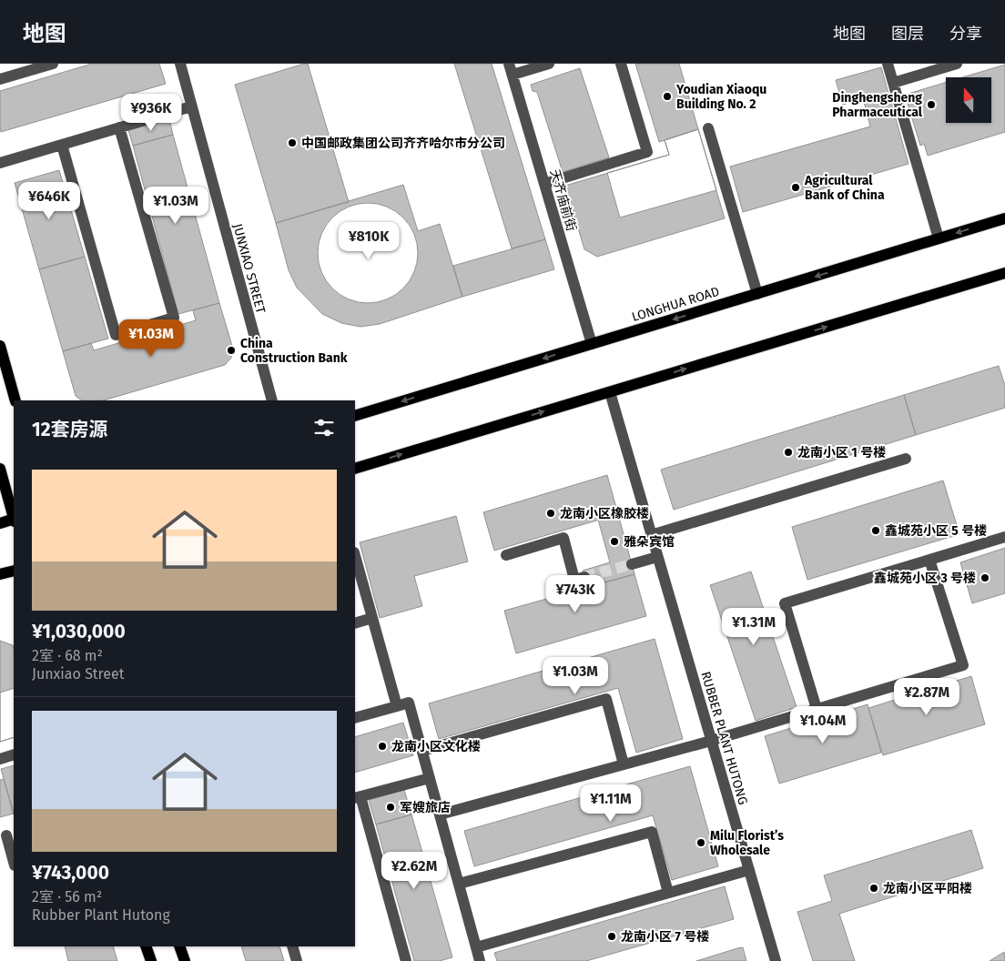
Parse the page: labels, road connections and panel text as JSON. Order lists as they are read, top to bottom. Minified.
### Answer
{"streets":{"main road":["LONGHUA ROAD"],"street":["天齐庙前街","JUNXIAO STREET","RUBBER PLANT HUTONG"]},"crossings":[["天齐庙前街","LONGHUA ROAD"]],"places":["Youdian Xiaoqu Building No. 2","Dinghengsheng Pharmaceutical","中国邮政集团公司齐齐哈尔市分公司","Agricultural Bank of China","China Construction Bank","龙南小区 1 号楼","龙南小区橡胶楼","鑫城苑小区 5 号楼","雅朵宾馆","鑫城苑小区 3 号楼","龙南小区文化楼","军嫂旅店","Milu Florist’s Wholesale","龙南小区平阳楼","龙南小区 7 号楼"],"north":"top","page":{"header":"地图","nav":["地图","图层","分享"],"price":["¥936K","¥646K","¥1.03M","¥810K","¥1.03M","¥743K","¥1.31M","¥1.03M","¥2.87M","¥1.04M","¥1.11M","¥2.62M"],"heading":"12套房源","list":[{"name":"¥1,030,000","note":"2室 · 68 m² · Junxiao Street"},{"name":"¥743,000","note":"2室 · 56 m² · Rubber Plant Hutong"}]}}
